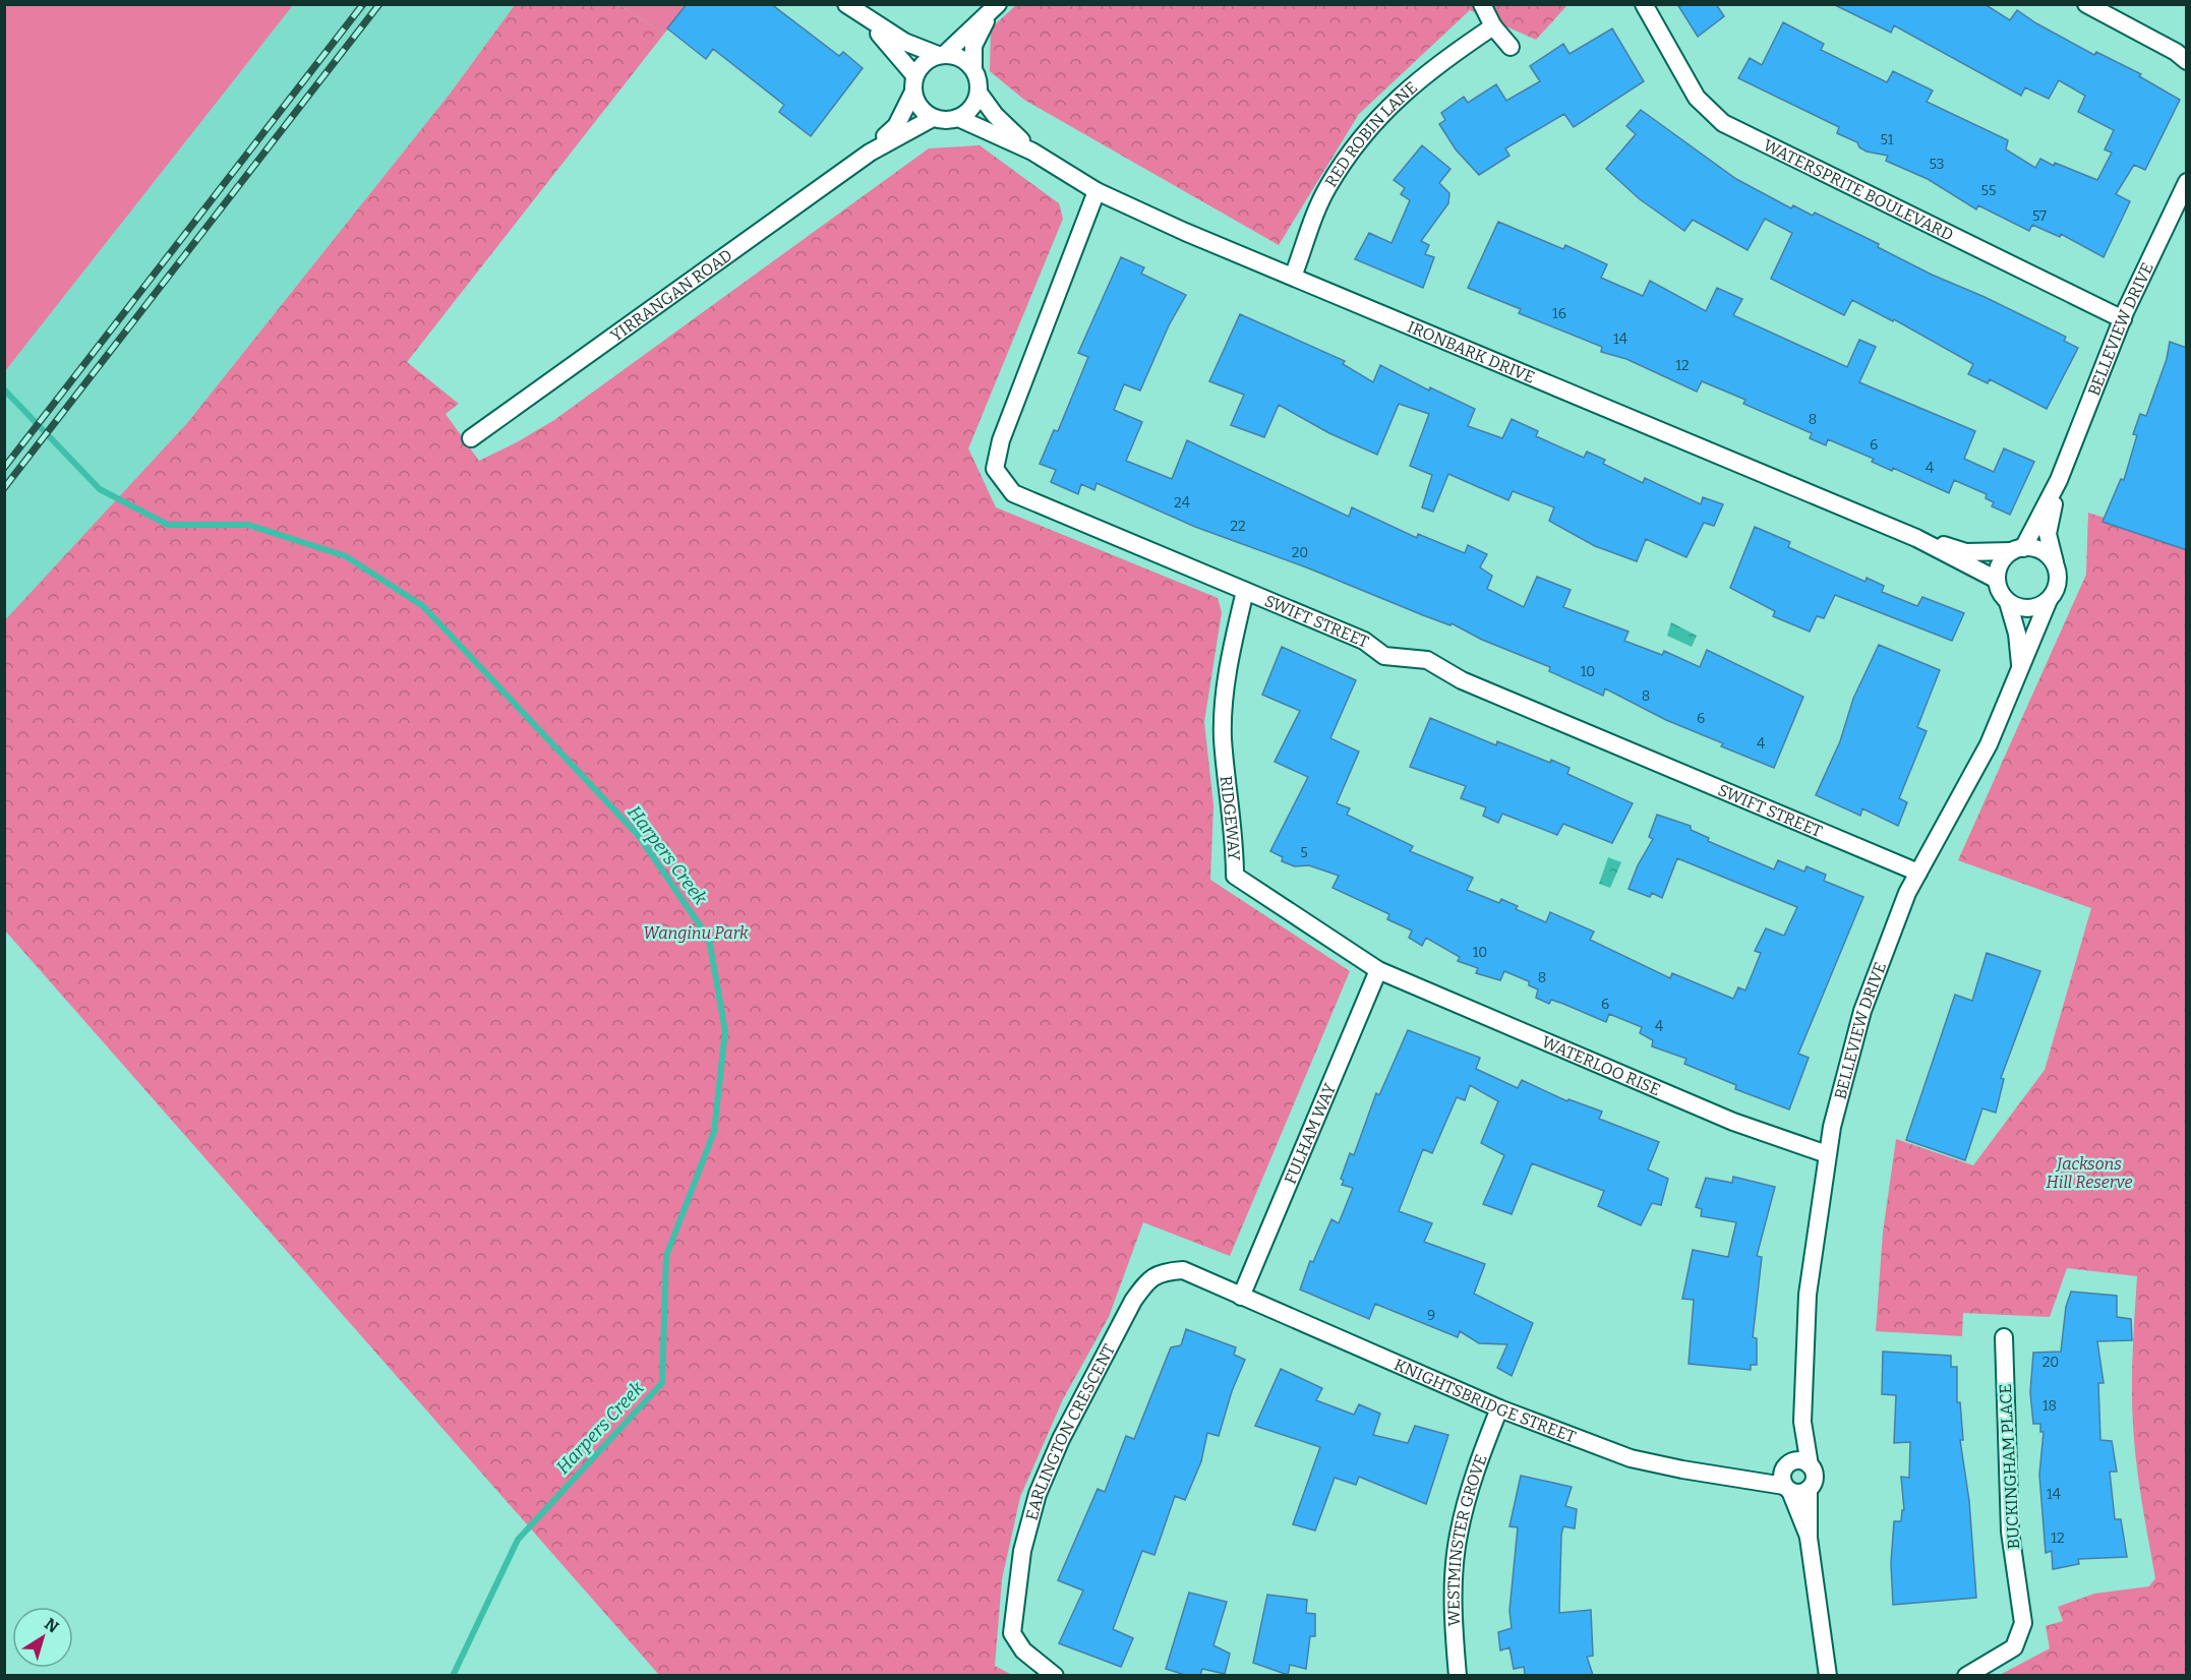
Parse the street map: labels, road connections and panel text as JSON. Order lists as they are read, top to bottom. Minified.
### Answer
{"streets":{"street":["RED ROBIN LANE","WATERSPRITE BOULEVARD","YIRRANGAN ROAD","BELLEVIEW DRIVE","IRONBARK DRIVE","SWIFT STREET","RIDGEWAY","WATERLOO RISE","FULHAM WAY","KNIGHTSBRIDGE STREET","EARLINGTON CRESCENT","BUCKINGHAM PLACE","WESTMINSTER GROVE"]},"crossings":[["RED ROBIN LANE","IRONBARK DRIVE"],["WATERSPRITE BOULEVARD","BELLEVIEW DRIVE"],["YIRRANGAN ROAD","IRONBARK DRIVE"],["BELLEVIEW DRIVE","IRONBARK DRIVE"],["BELLEVIEW DRIVE","SWIFT STREET"],["BELLEVIEW DRIVE","WATERLOO RISE"],["BELLEVIEW DRIVE","KNIGHTSBRIDGE STREET"],["IRONBARK DRIVE","SWIFT STREET"],["SWIFT STREET","RIDGEWAY"],["RIDGEWAY","WATERLOO RISE"],["RIDGEWAY","FULHAM WAY"],["WATERLOO RISE","FULHAM WAY"],["FULHAM WAY","KNIGHTSBRIDGE STREET"],["FULHAM WAY","EARLINGTON CRESCENT"],["KNIGHTSBRIDGE STREET","EARLINGTON CRESCENT"],["KNIGHTSBRIDGE STREET","WESTMINSTER GROVE"]],"water":["Harpers Creek"],"parks":["Wanginu Park","Jacksons Hill Reserve"],"house_numbers":["51","53","55","57","16","14","12","8","6","4","24","22","20","10","8","6","4","5","10","8","6","4","9","20","18","14","12"],"north":"top right"}
